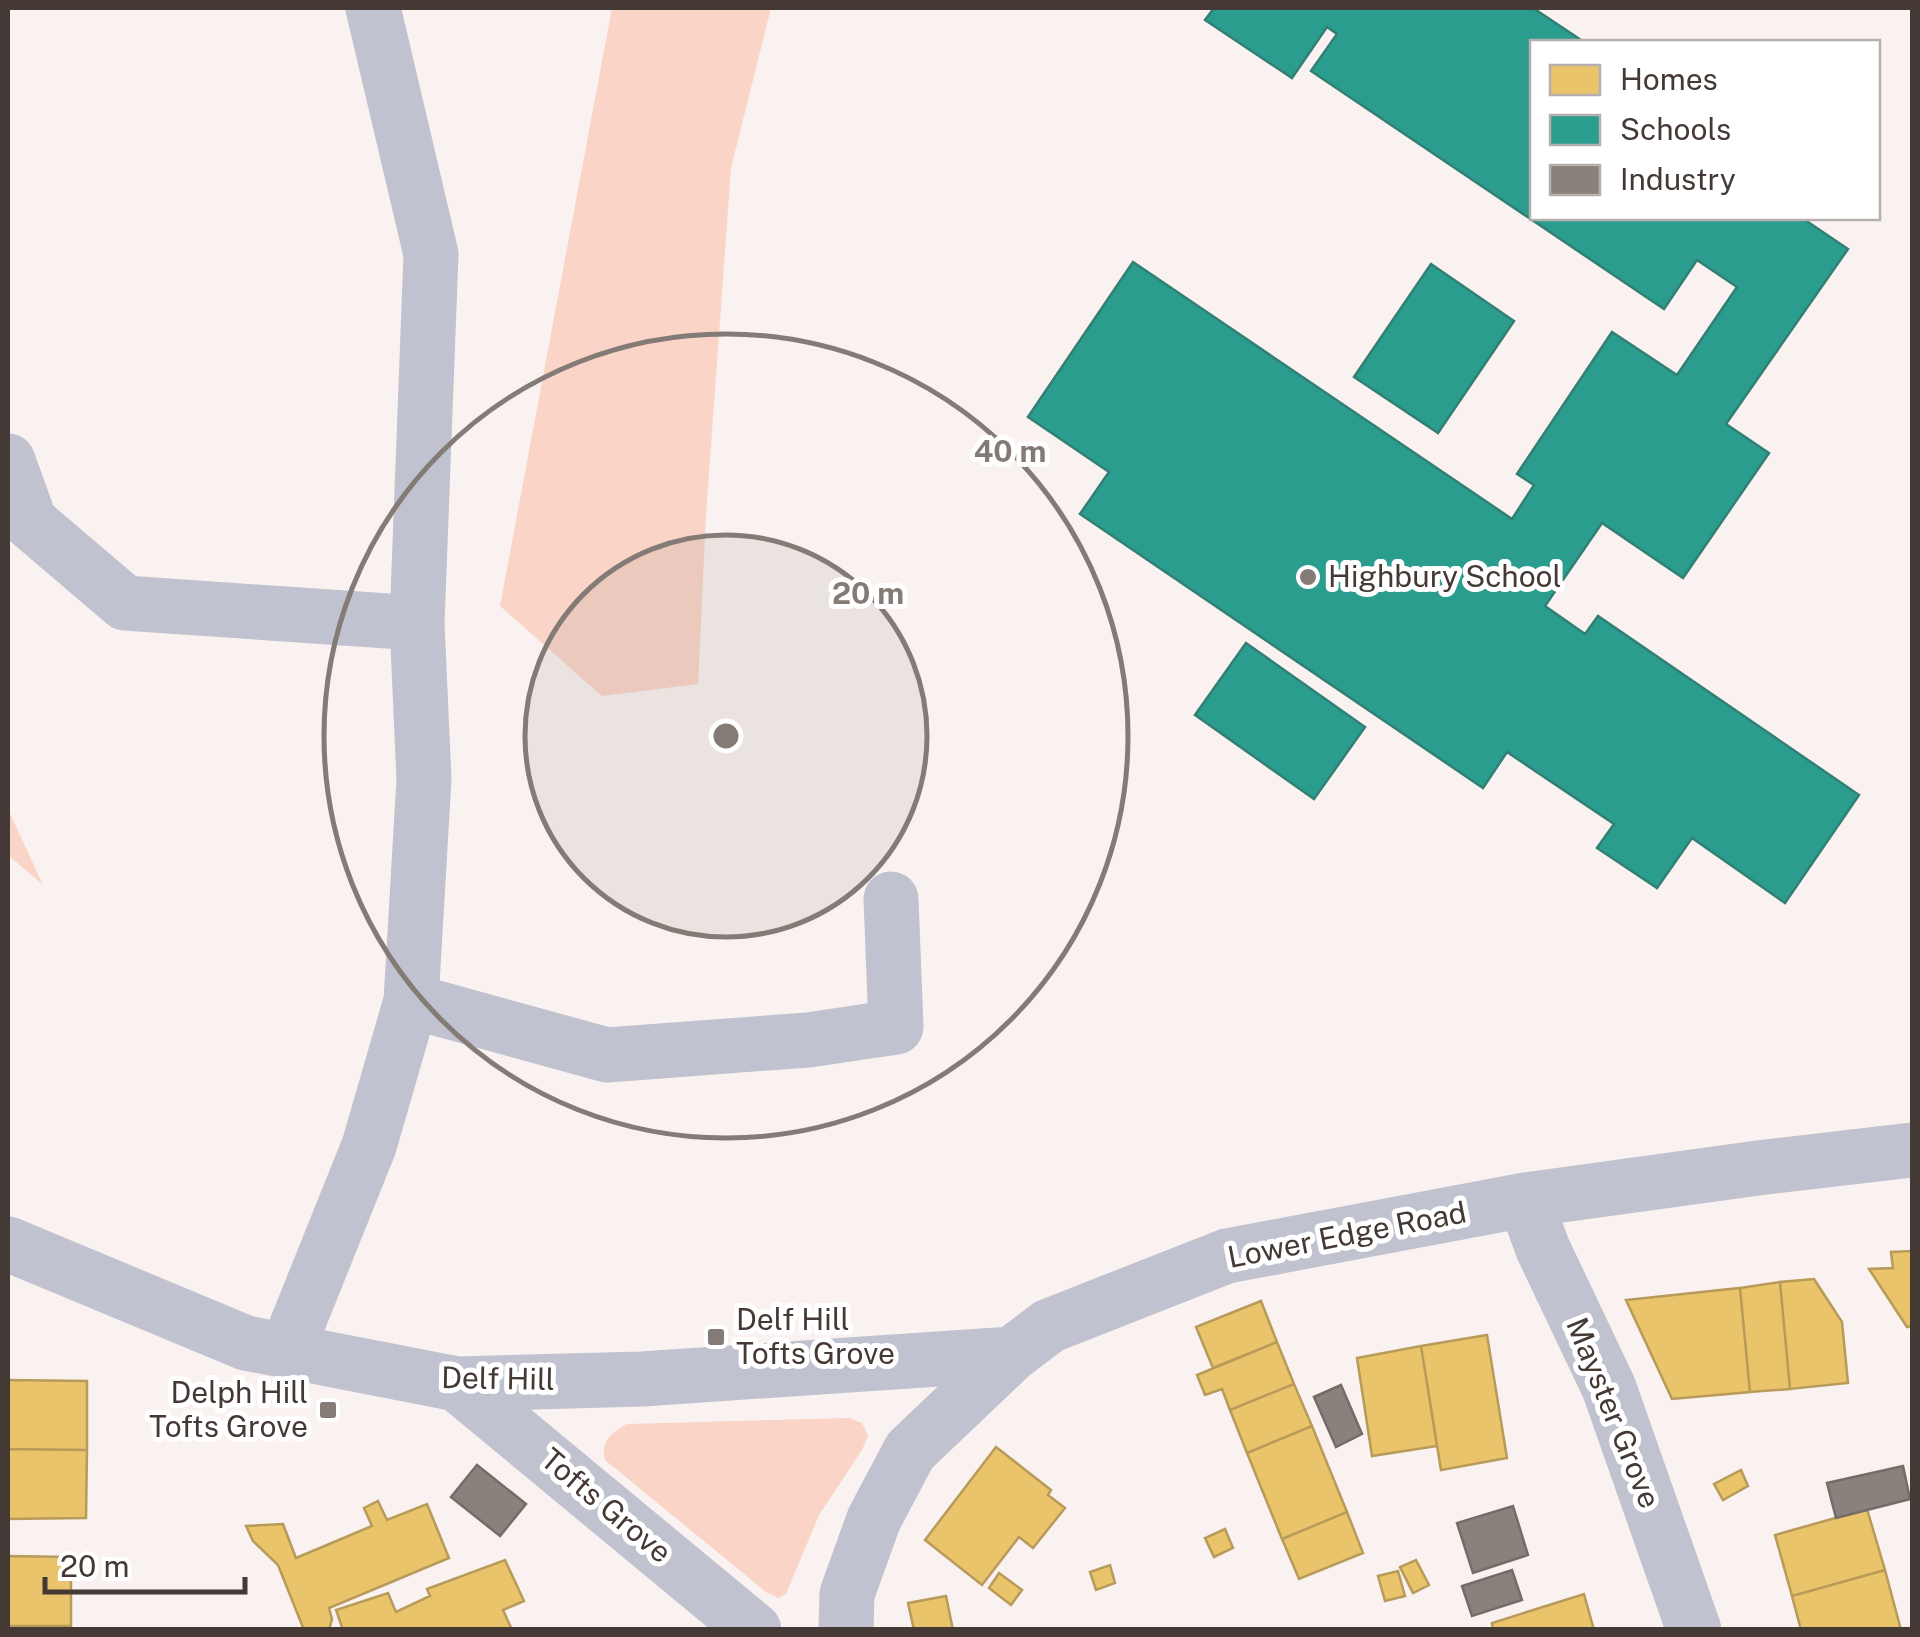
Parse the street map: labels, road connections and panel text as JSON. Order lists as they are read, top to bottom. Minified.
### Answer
{"streets":{"street":["Lower Edge Road","Delf Hill","Mayster Grove","Tofts Grove"]},"crossings":[["Lower Edge Road","Delf Hill"],["Lower Edge Road","Mayster Grove"],["Delf Hill","Tofts Grove"]],"places":{"other":["Highbury School"],"transit":["Delf Hill Tofts Grove","Delph Hill Tofts Grove"]},"legend":["Homes","Schools","Industry"],"scale_bar":"20 m","rings":["40 m","20 m"]}
